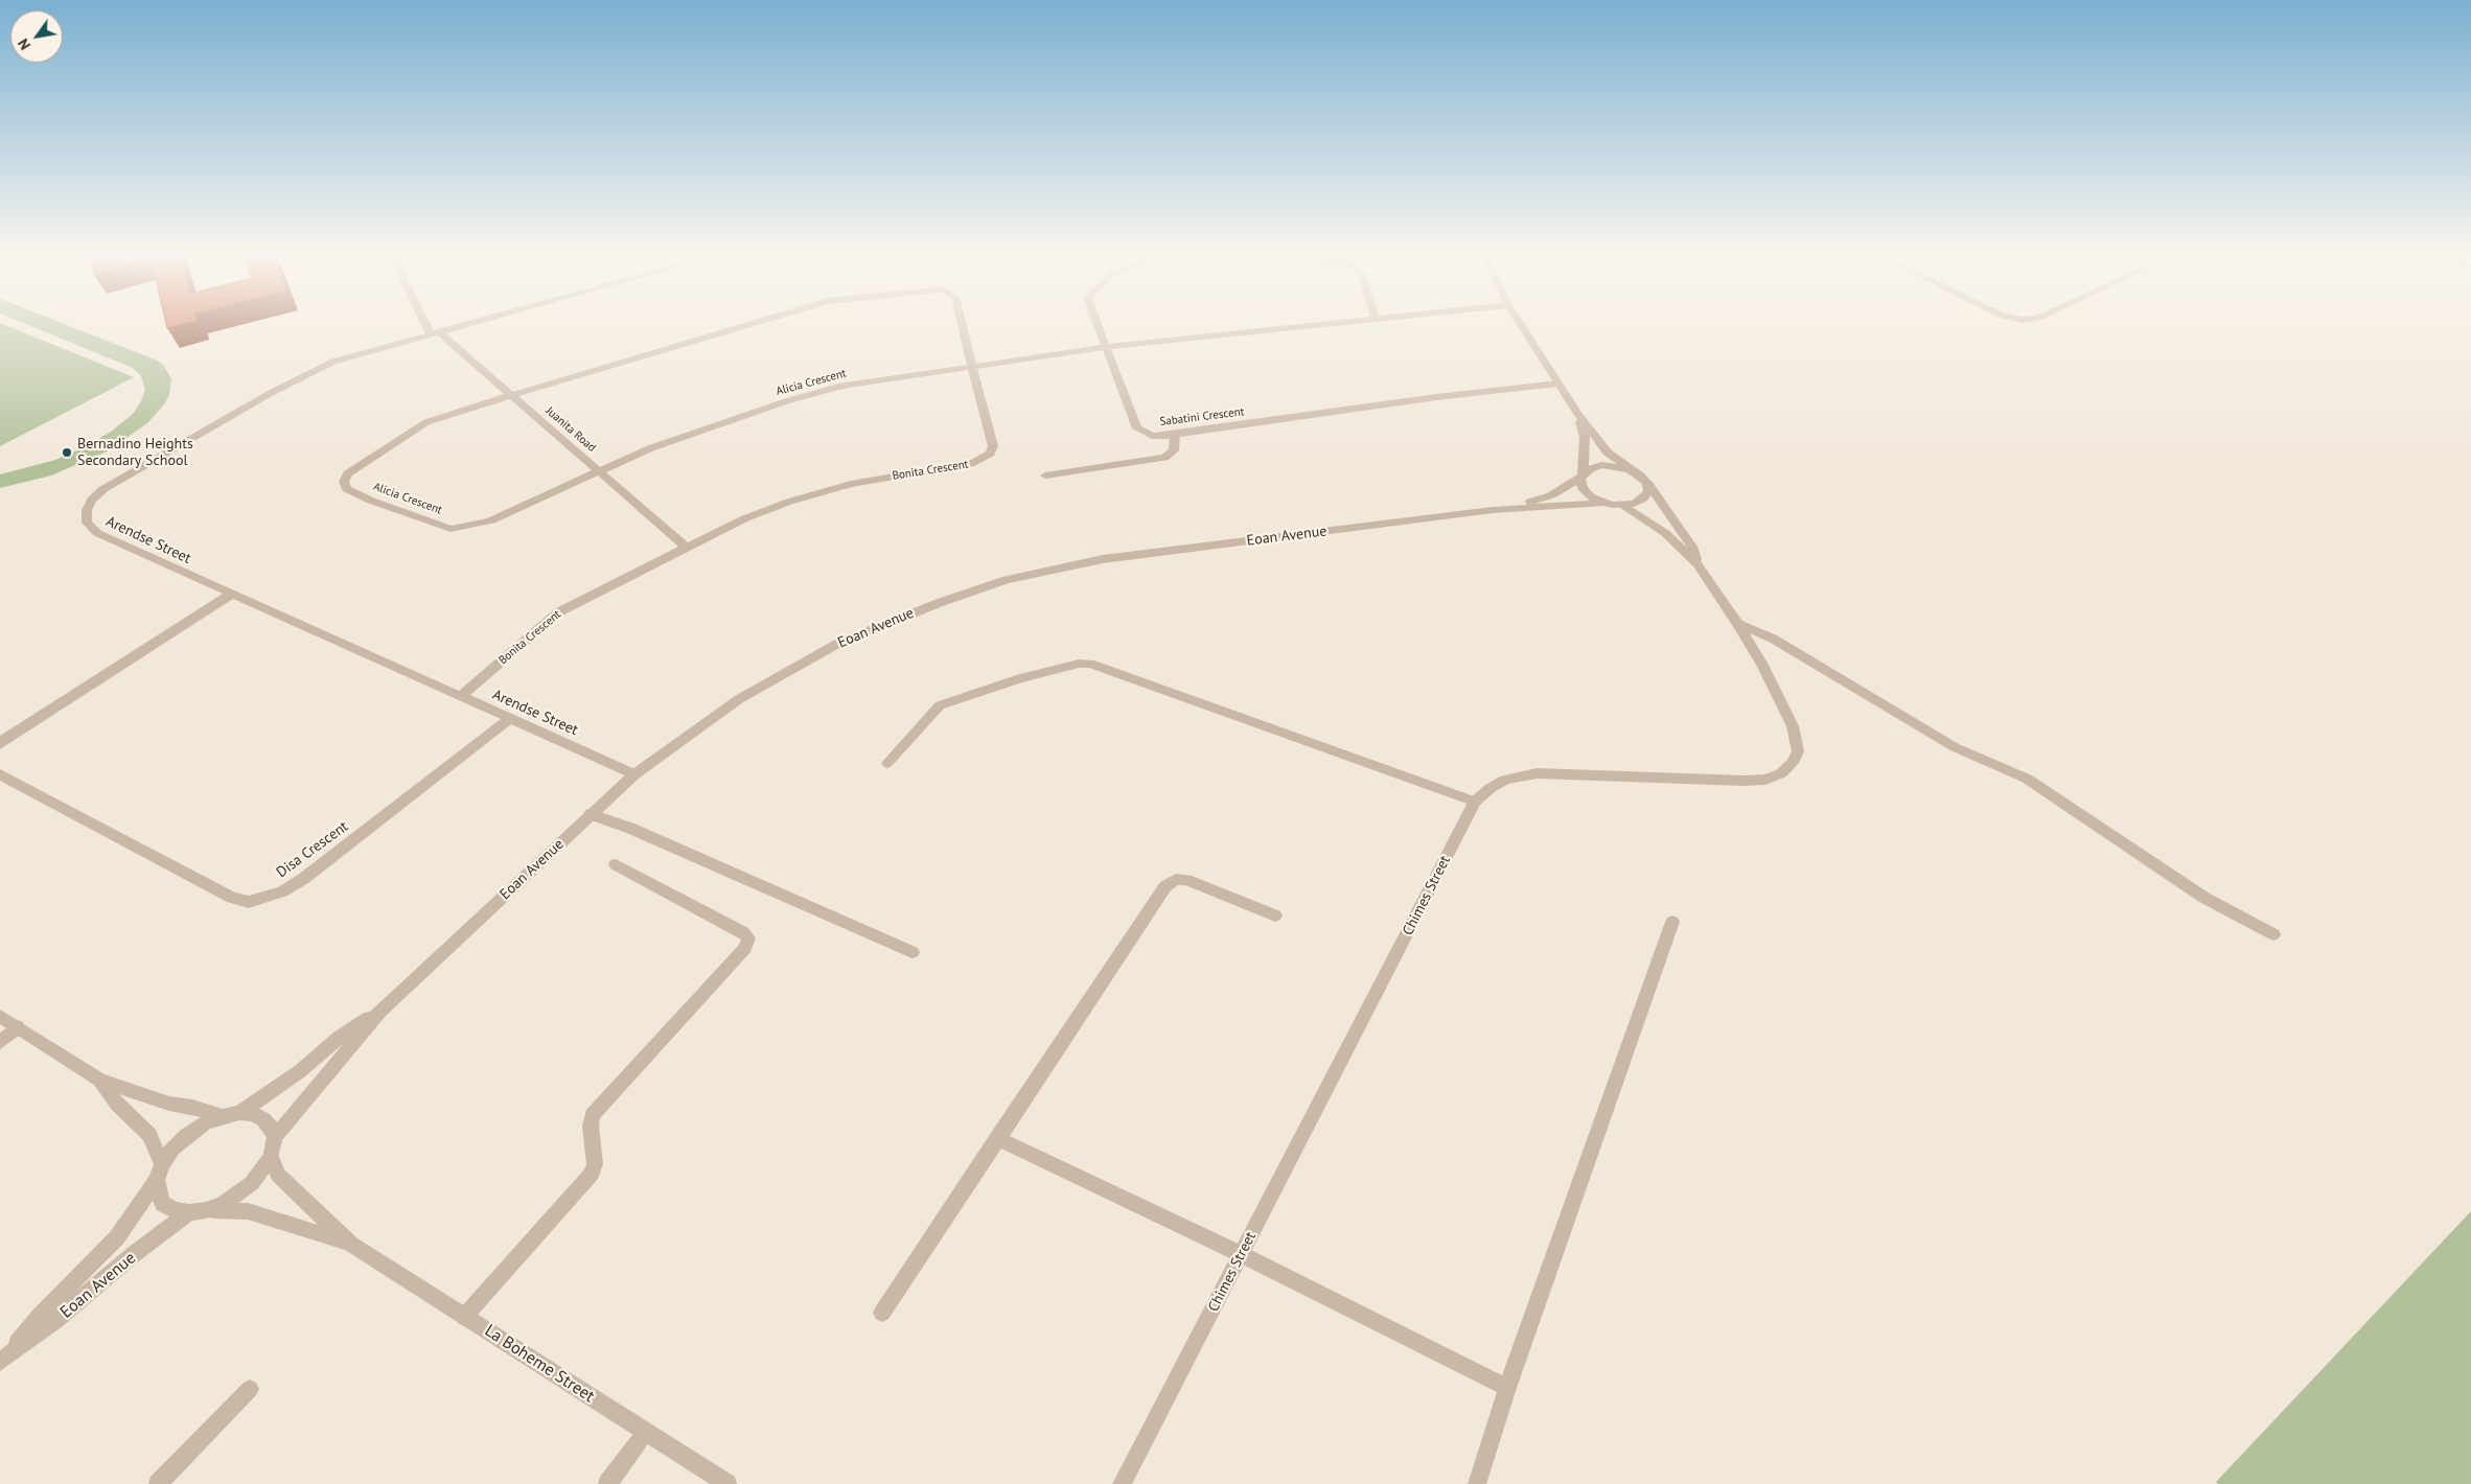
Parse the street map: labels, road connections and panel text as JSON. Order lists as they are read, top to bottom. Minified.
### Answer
{"streets":{"street":["Alicia Crescent","Sabatini Crescent","Juanita Road","Bonita Crescent","Eoan Avenue","Arendse Street","Disa Crescent","Chimes Street","La Boheme Street"]},"crossings":[["Alicia Crescent","Sabatini Crescent"],["Alicia Crescent","Juanita Road"],["Alicia Crescent","Bonita Crescent"],["Juanita Road","Bonita Crescent"],["Juanita Road","Arendse Street"],["Bonita Crescent","Arendse Street"],["Eoan Avenue","Arendse Street"],["Eoan Avenue","Chimes Street"],["Eoan Avenue","La Boheme Street"],["Arendse Street","Disa Crescent"]],"places":["Bernadino Heights Secondary School"],"north":"bottom left"}
